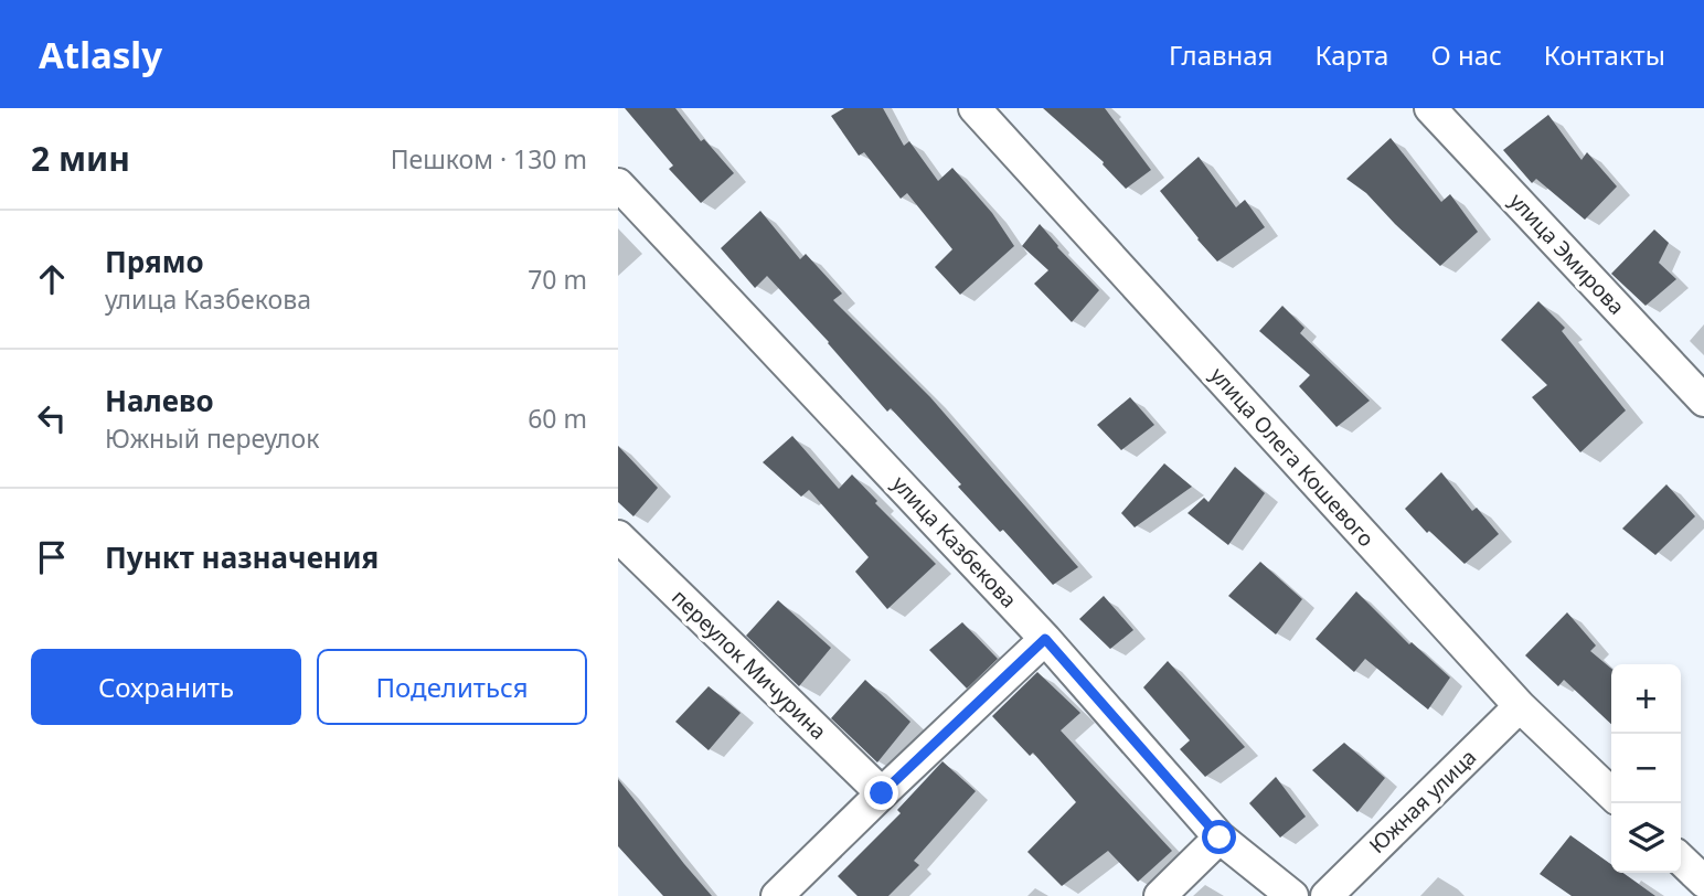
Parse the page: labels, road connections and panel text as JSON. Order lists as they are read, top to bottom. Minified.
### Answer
{"streets":{"street":["улица Эмирова","улица Олега Кошевого","улица Казбекова","переулок Мичурина","Южная улица"]},"crossings":[["улица Олега Кошевого","Южная улица"]],"page":{"header":"Atlasly","nav":["Главная","Карта","О нас","Контакты"],"heading":["2 мин","Пешком · 130 m"],"list":[["Прямо","улица Казбекова","70 m"],["Налево","Южный переулок","60 m"],"Пункт назначения"],"buttons":["Сохранить","Поделиться"],"map_buttons":["+","−"]}}
